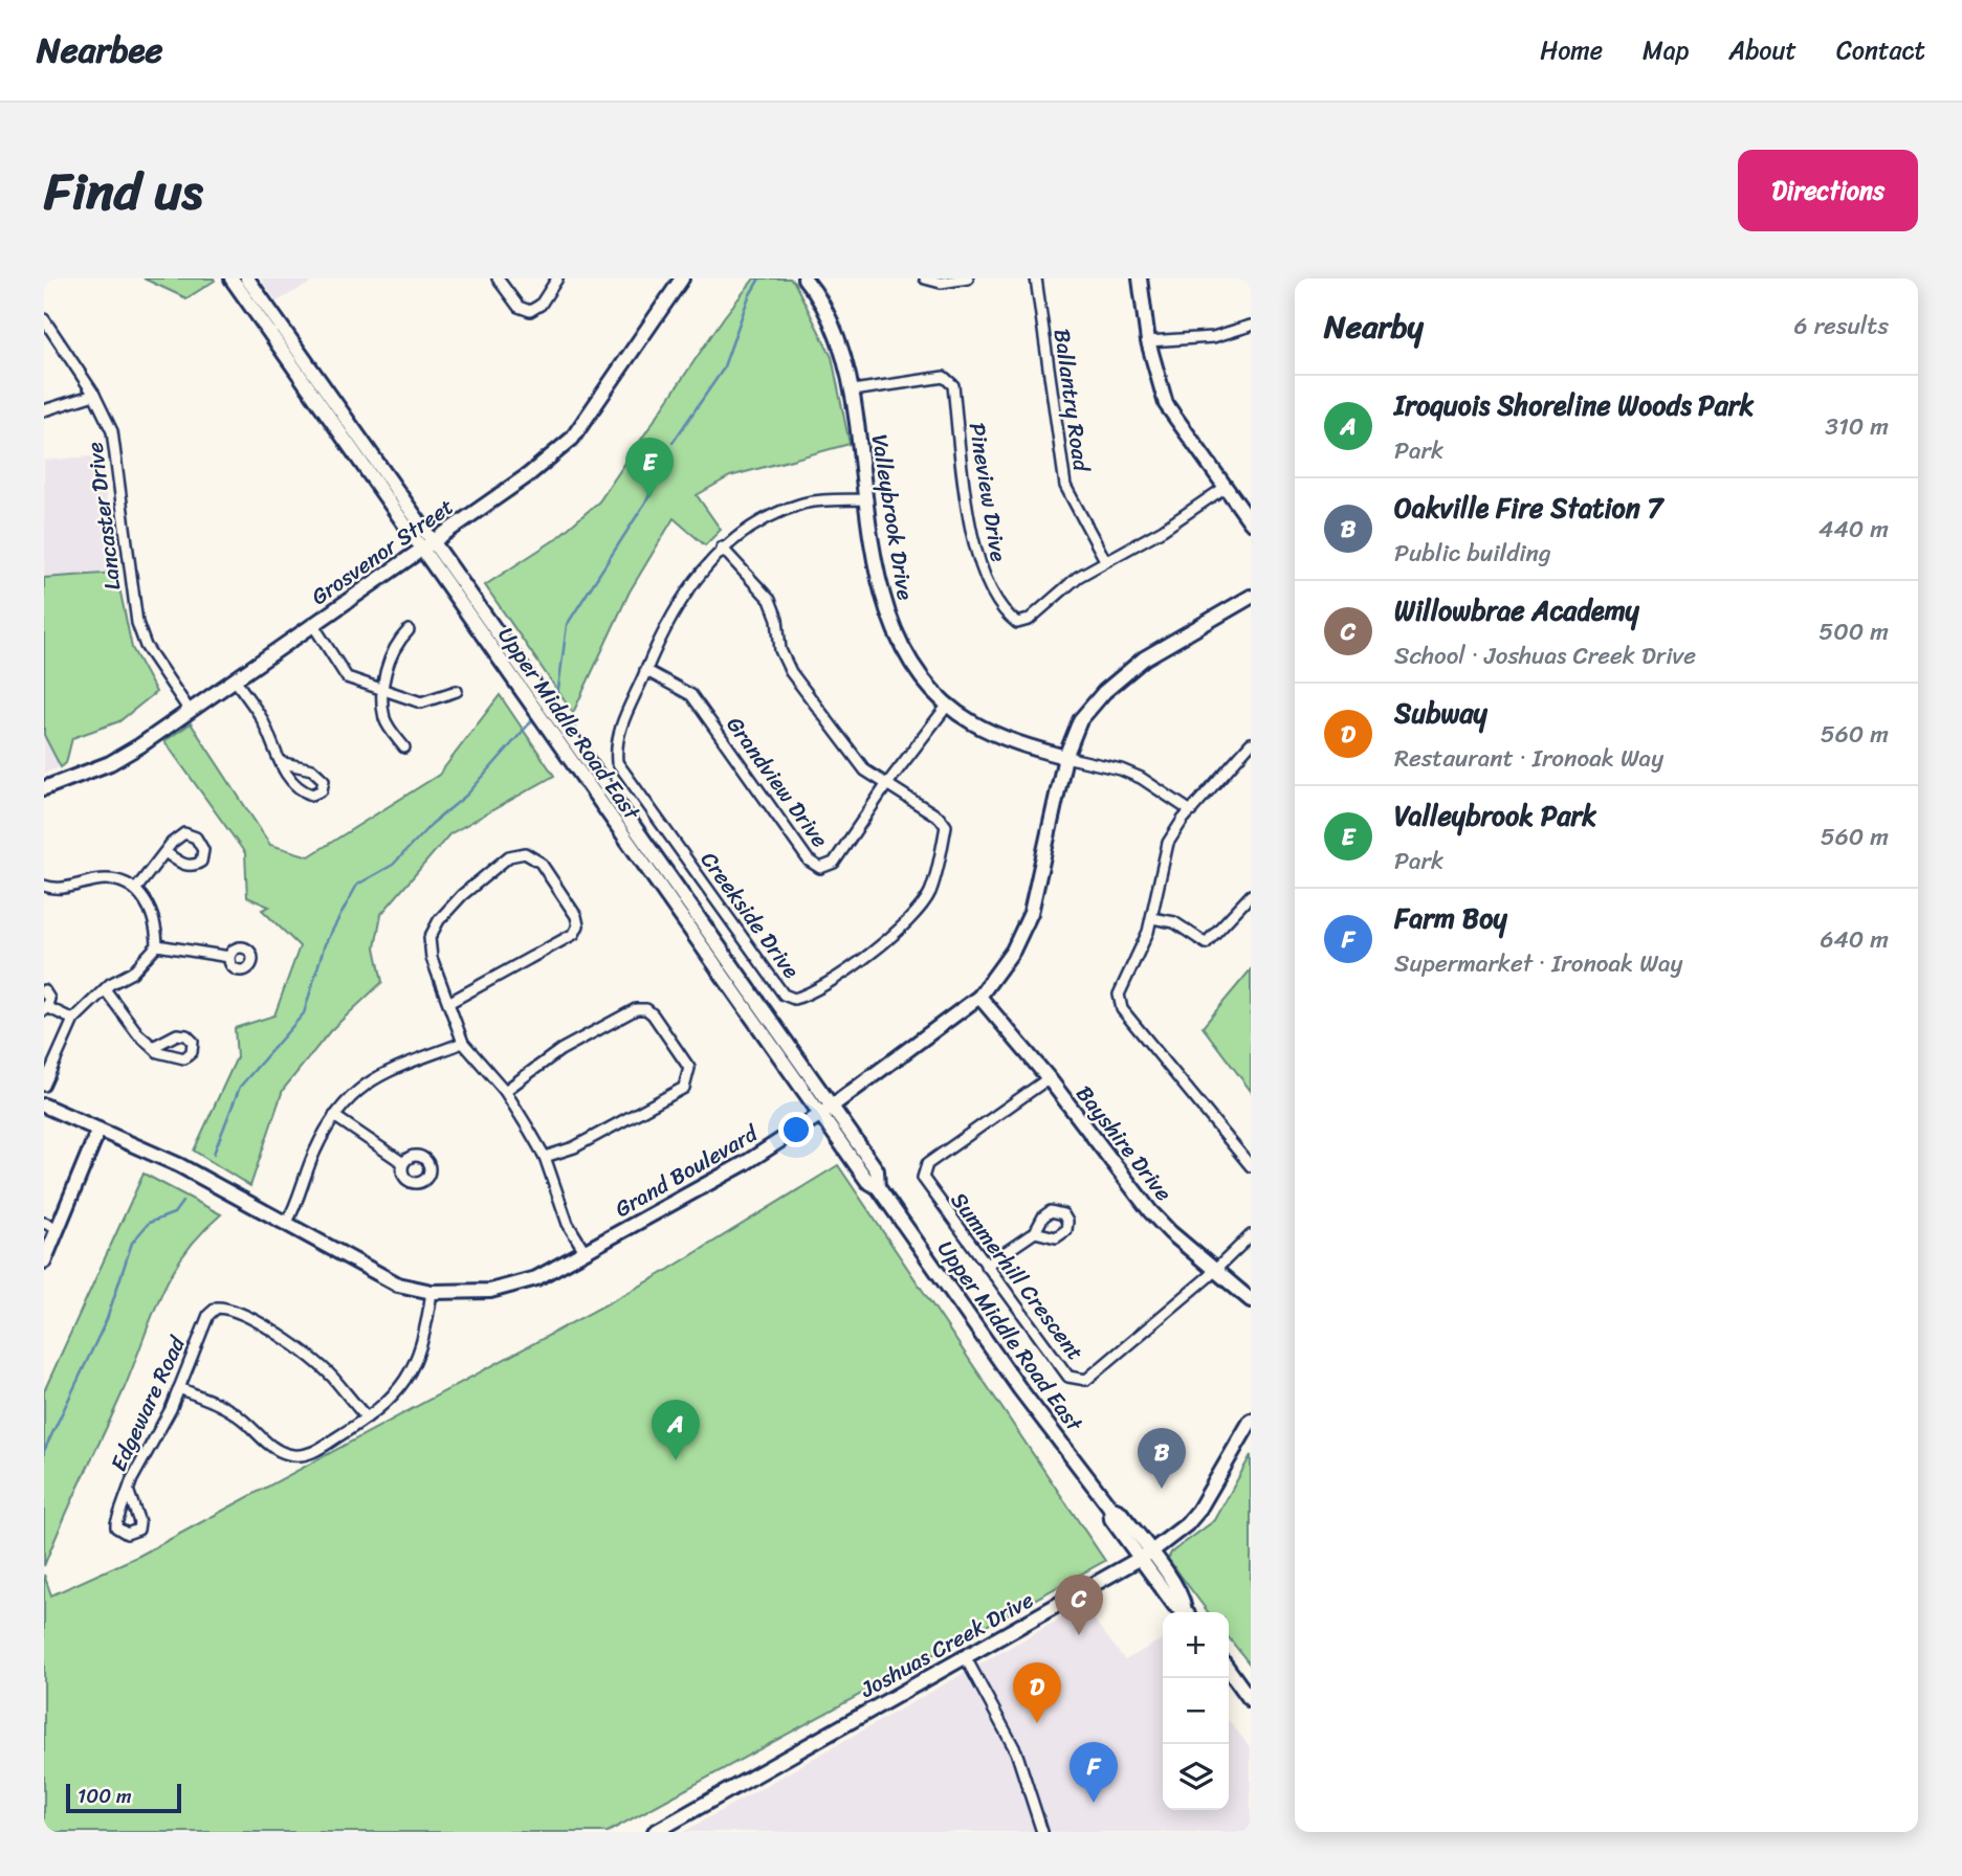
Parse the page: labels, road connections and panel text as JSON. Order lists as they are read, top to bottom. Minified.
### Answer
{"streets":{"street":["Ballantry Road","Pineview Drive","Lancaster Drive","Valleybrook Drive","Grosvenor Street","Upper Middle Road East","Grandview Drive","Creekside Drive","Bayshire Drive","Grand Boulevard","Summerhill Crescent","Edgeware Road","Joshuas Creek Drive"]},"crossings":[["Ballantry Road","Pineview Drive"],["Pineview Drive","Valleybrook Drive"],["Lancaster Drive","Grosvenor Street"],["Valleybrook Drive","Grandview Drive"],["Valleybrook Drive","Creekside Drive"],["Valleybrook Drive","Grand Boulevard"],["Grosvenor Street","Upper Middle Road East"],["Upper Middle Road East","Grand Boulevard"],["Upper Middle Road East","Joshuas Creek Drive"],["Grandview Drive","Creekside Drive"],["Bayshire Drive","Grand Boulevard"],["Bayshire Drive","Summerhill Crescent"]],"scale_bar":"100 m","page":{"header":"Nearbee","nav":["Home","Map","About","Contact"],"title":"Find us","buttons":"Directions","heading":["Nearby","6 results"],"list":[{"mark":"A","name":"Iroquois Shoreline Woods Park","note":"Park","value":"310 m"},{"mark":"B","name":"Oakville Fire Station 7","note":"Public building","value":"440 m"},{"mark":"C","name":"Willowbrae Academy","note":"School · Joshuas Creek Drive","value":"500 m"},{"mark":"D","name":"Subway","note":"Restaurant · Ironoak Way","value":"560 m"},{"mark":"E","name":"Valleybrook Park","note":"Park","value":"560 m"},{"mark":"F","name":"Farm Boy","note":"Supermarket · Ironoak Way","value":"640 m"}],"pins":["E","A","B","C","D","F"],"map_buttons":["+","−"],"scale":"100 m"}}
